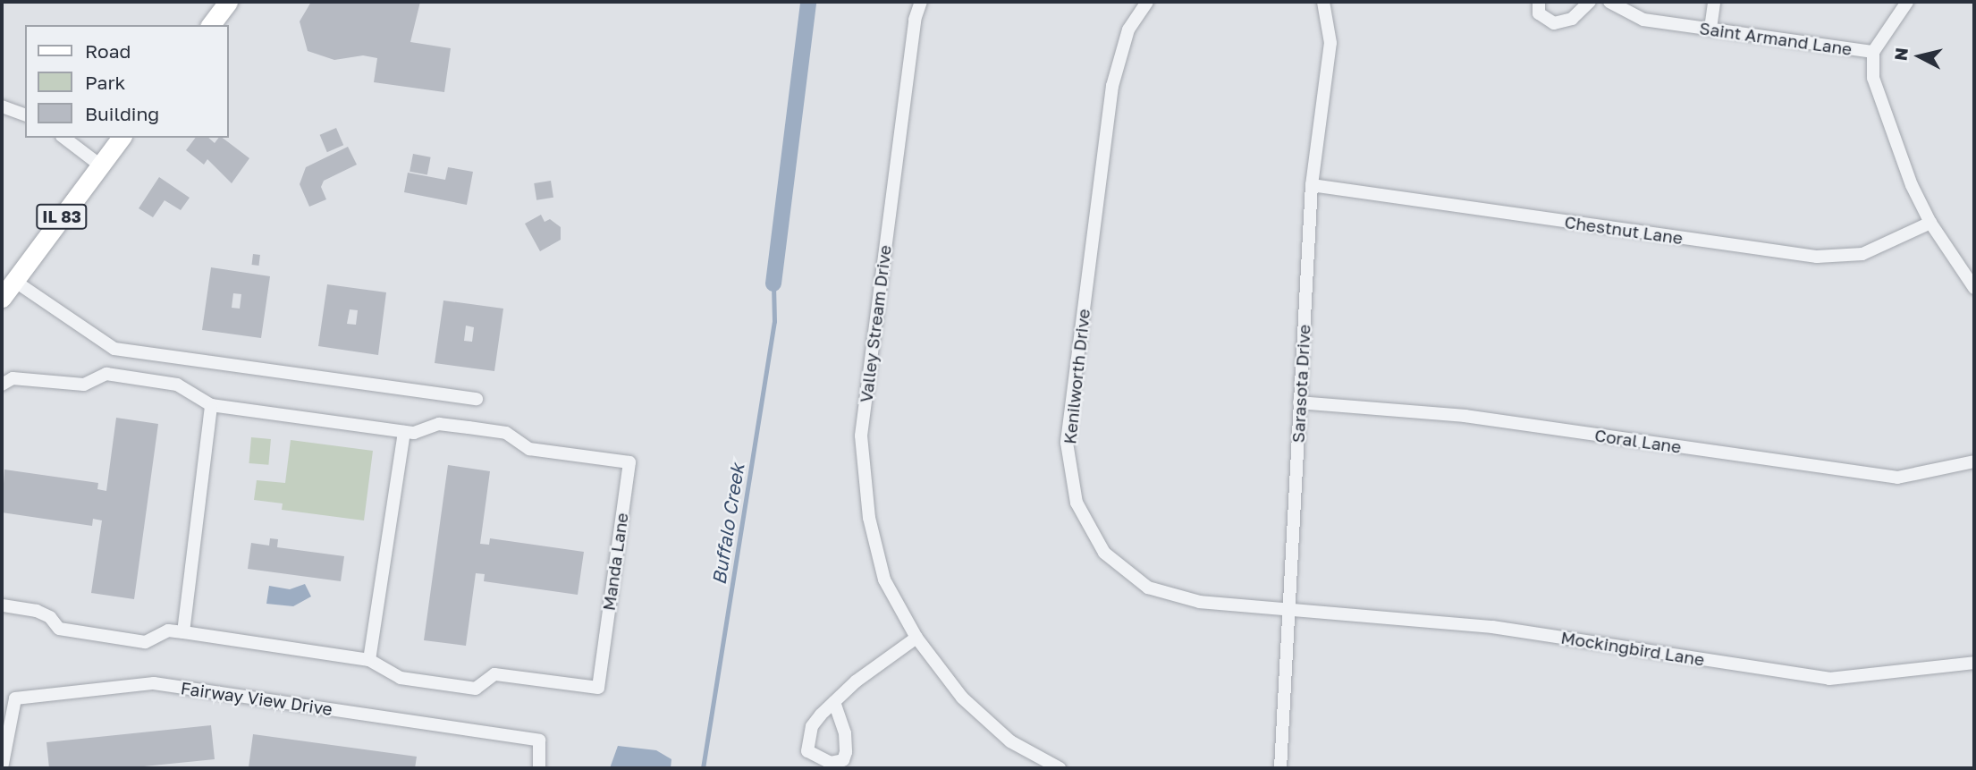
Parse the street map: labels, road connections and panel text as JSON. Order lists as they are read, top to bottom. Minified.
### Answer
{"streets":{"main road":["IL 83"],"street":["Saint Armand Lane","Chestnut Lane","Valley Stream Drive","Kenilworth Drive","Sarasota Drive","Coral Lane","Manda Lane","Mockingbird Lane","Fairway View Drive"]},"crossings":[["Saint Armand Lane","Chestnut Lane"],["Chestnut Lane","Sarasota Drive"],["Kenilworth Drive","Sarasota Drive"],["Kenilworth Drive","Mockingbird Lane"],["Sarasota Drive","Coral Lane"],["Sarasota Drive","Mockingbird Lane"]],"water":["Buffalo Creek"],"legend":["Road","Park","Building"],"north":"left"}
